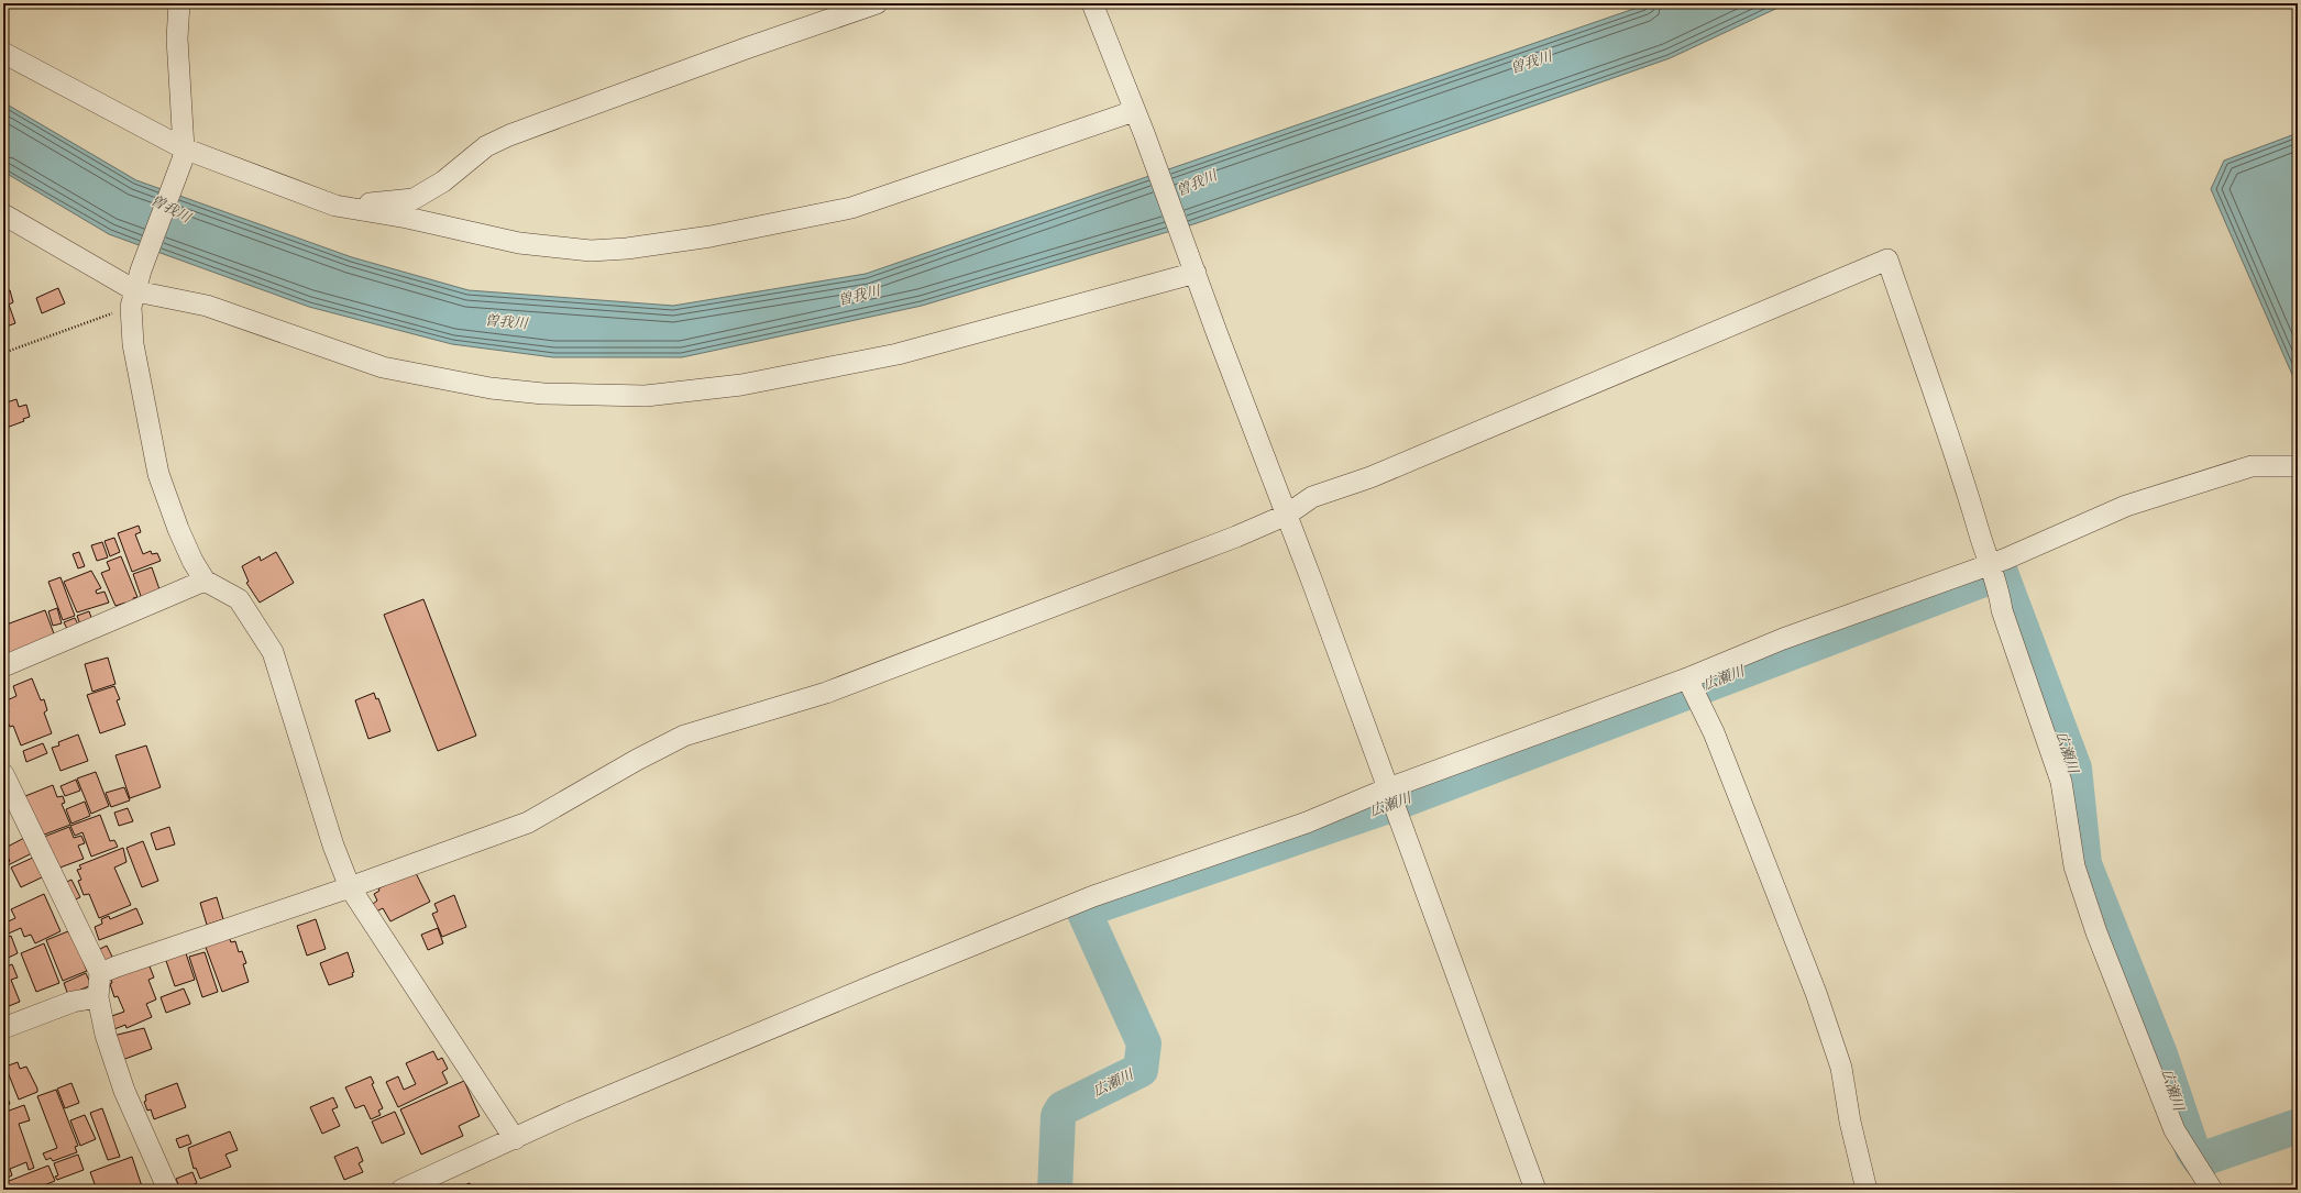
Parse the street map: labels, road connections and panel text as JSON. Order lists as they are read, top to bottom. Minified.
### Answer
{"water":["曽我川","広瀬川"]}
